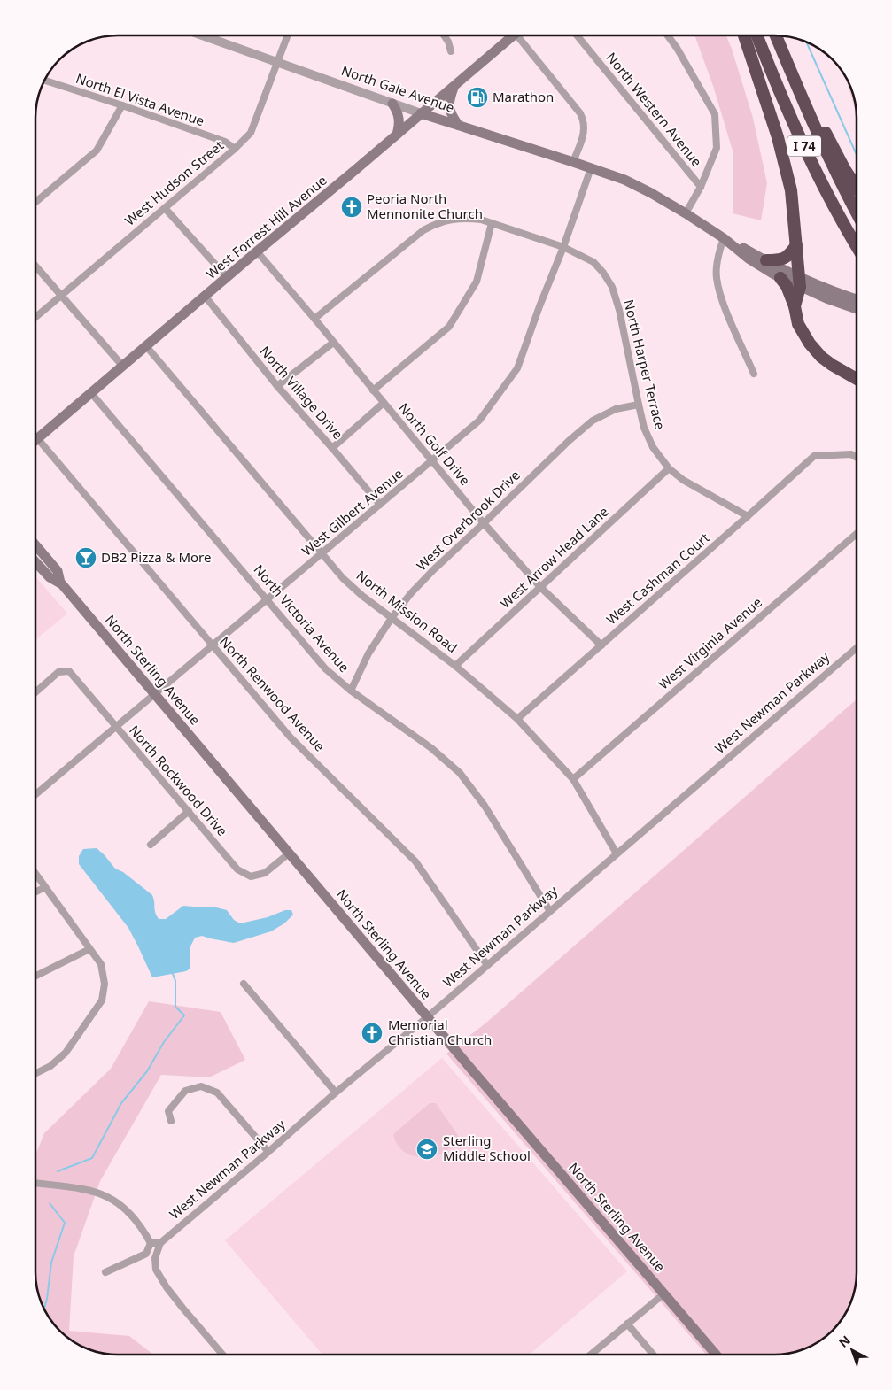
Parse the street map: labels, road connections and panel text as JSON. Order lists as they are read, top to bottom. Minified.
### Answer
{"streets":{"highway":["I 74"],"main road":["North Gale Avenue","West Forrest Hill Avenue","North Sterling Avenue"],"street":["North El Vista Avenue","North Western Avenue","West Hudson Street","North Harper Terrace","North Village Drive","North Golf Drive","West Gilbert Avenue","West Overbrook Drive","West Arrow Head Lane","West Cashman Court","North Mission Road","North Victoria Avenue","West Virginia Avenue","North Renwood Avenue","West Newman Parkway","North Rockwood Drive"]},"crossings":[["North Gale Avenue","West Hudson Street"],["North Gale Avenue","West Forrest Hill Avenue"],["North Gale Avenue","West Gilbert Avenue"],["North El Vista Avenue","West Hudson Street"],["West Forrest Hill Avenue","North Village Drive"],["West Forrest Hill Avenue","North Golf Drive"],["West Forrest Hill Avenue","North Mission Road"],["West Forrest Hill Avenue","North Victoria Avenue"],["West Forrest Hill Avenue","North Renwood Avenue"],["North Harper Terrace","North Golf Drive"],["North Harper Terrace","West Gilbert Avenue"],["North Harper Terrace","West Overbrook Drive"],["North Harper Terrace","West Arrow Head Lane"],["North Harper Terrace","West Cashman Court"],["North Village Drive","West Gilbert Avenue"],["North Golf Drive","West Gilbert Avenue"],["North Golf Drive","West Overbrook Drive"],["North Golf Drive","West Arrow Head Lane"],["North Golf Drive","West Cashman Court"],["West Gilbert Avenue","North Mission Road"],["West Gilbert Avenue","North Victoria Avenue"],["West Gilbert Avenue","North Sterling Avenue"],["West Gilbert Avenue","North Renwood Avenue"],["West Gilbert Avenue","North Rockwood Drive"],["West Overbrook Drive","North Mission Road"],["West Overbrook Drive","North Victoria Avenue"],["West Arrow Head Lane","North Mission Road"],["West Cashman Court","North Mission Road"],["North Mission Road","West Virginia Avenue"],["North Mission Road","West Newman Parkway"],["North Victoria Avenue","West Newman Parkway"],["North Sterling Avenue","West Newman Parkway"],["North Sterling Avenue","North Rockwood Drive"],["North Renwood Avenue","West Newman Parkway"]],"places":{"fuel station":["Marathon"],"church":["Peoria North Mennonite Church","Memorial Christian Church"],"bar":["DB2 Pizza & More"],"school or university":["Sterling Middle School"]},"north":"top left"}
